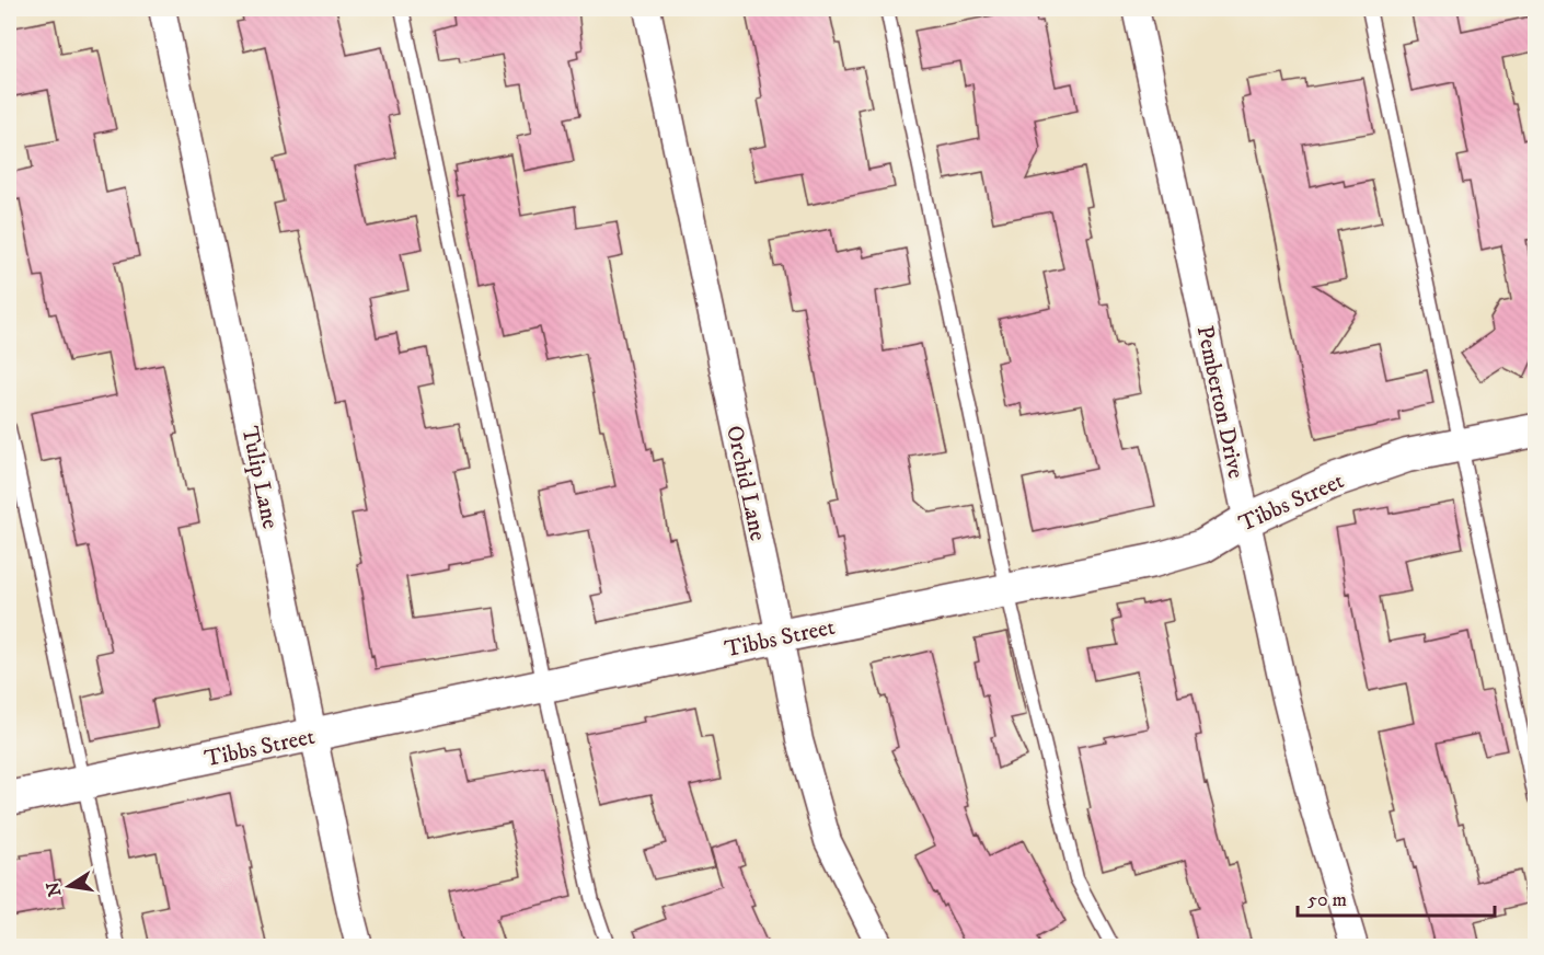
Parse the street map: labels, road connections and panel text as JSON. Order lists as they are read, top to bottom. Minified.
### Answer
{"streets":{"street":["Pemberton Drive","Tulip Lane","Orchid Lane","Tibbs Street"]},"crossings":[["Pemberton Drive","Tibbs Street"],["Tulip Lane","Tibbs Street"],["Orchid Lane","Tibbs Street"]],"scale_bar":"50 m","north":"left"}
